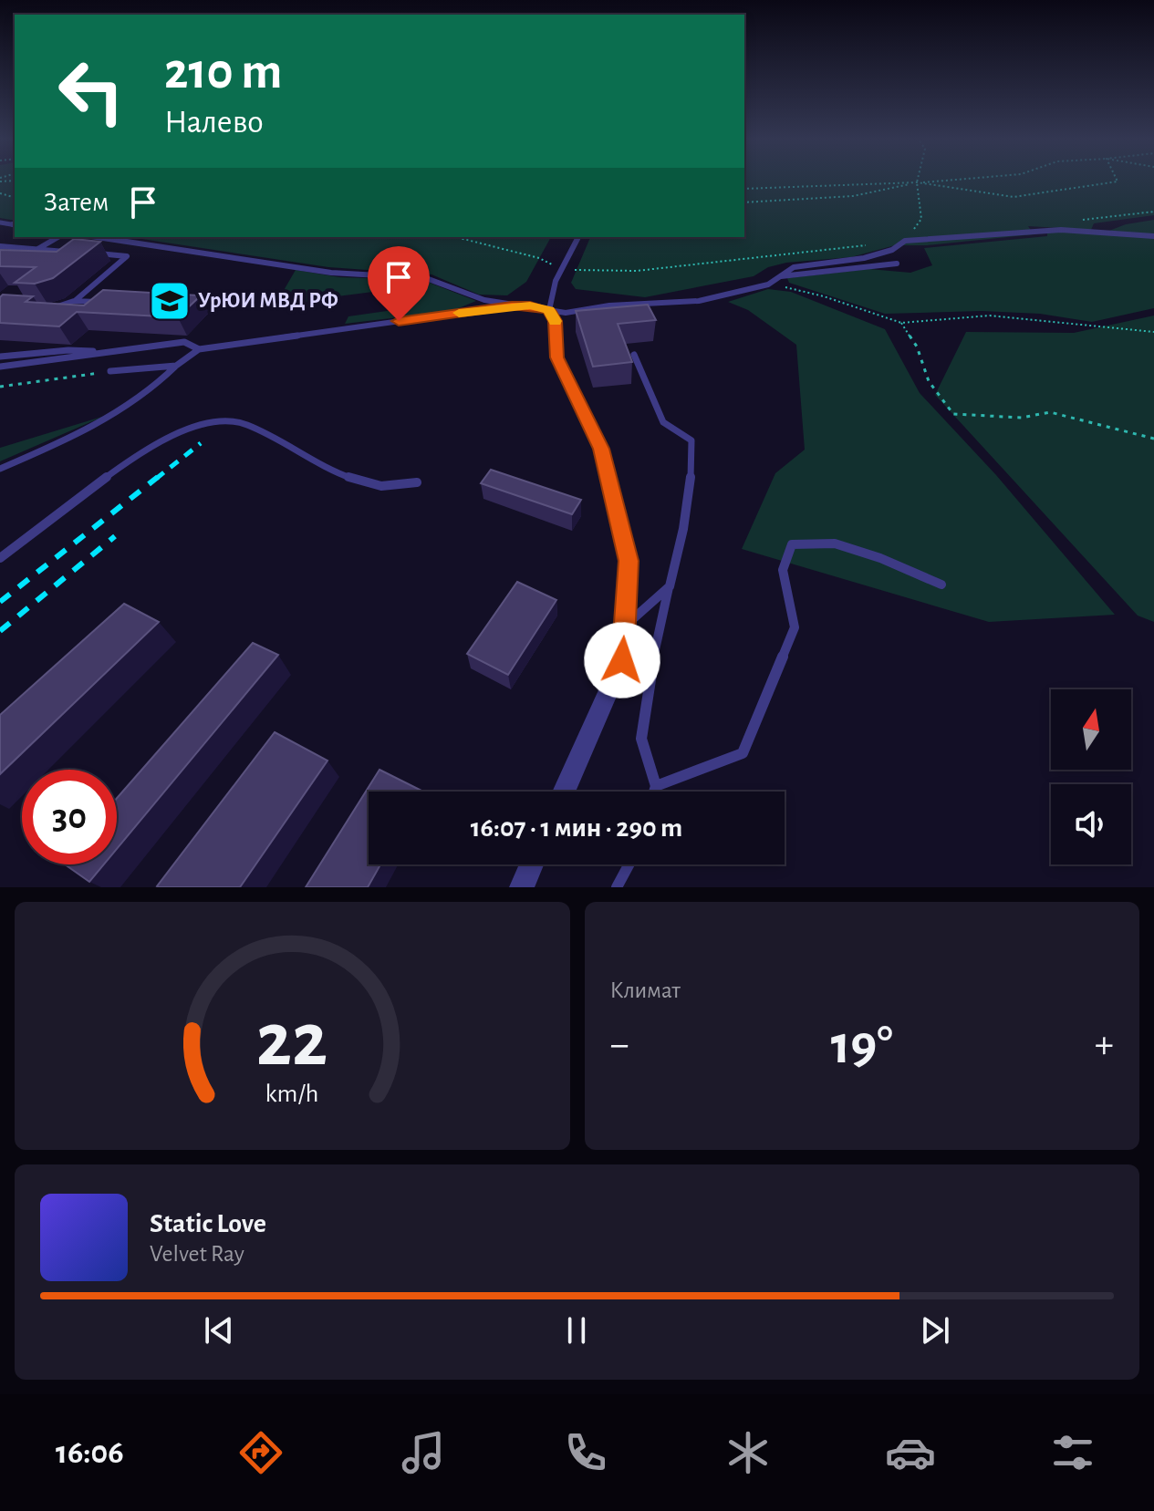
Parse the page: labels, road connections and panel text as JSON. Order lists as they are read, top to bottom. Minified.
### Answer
{"places":{"school or university":["УрЮИ МВД РФ"]},"north":"top","page":{"turn":["210 m","Налево"],"then":"Затем","limit":"30","trip":"16:07 · 1 мин · 290 m","tile":"Климат","heat":["−","19°","+"],"song":["Static Love","Velvet Ray"],"tabs":"16:06","gauge":["22","km/h"]}}
